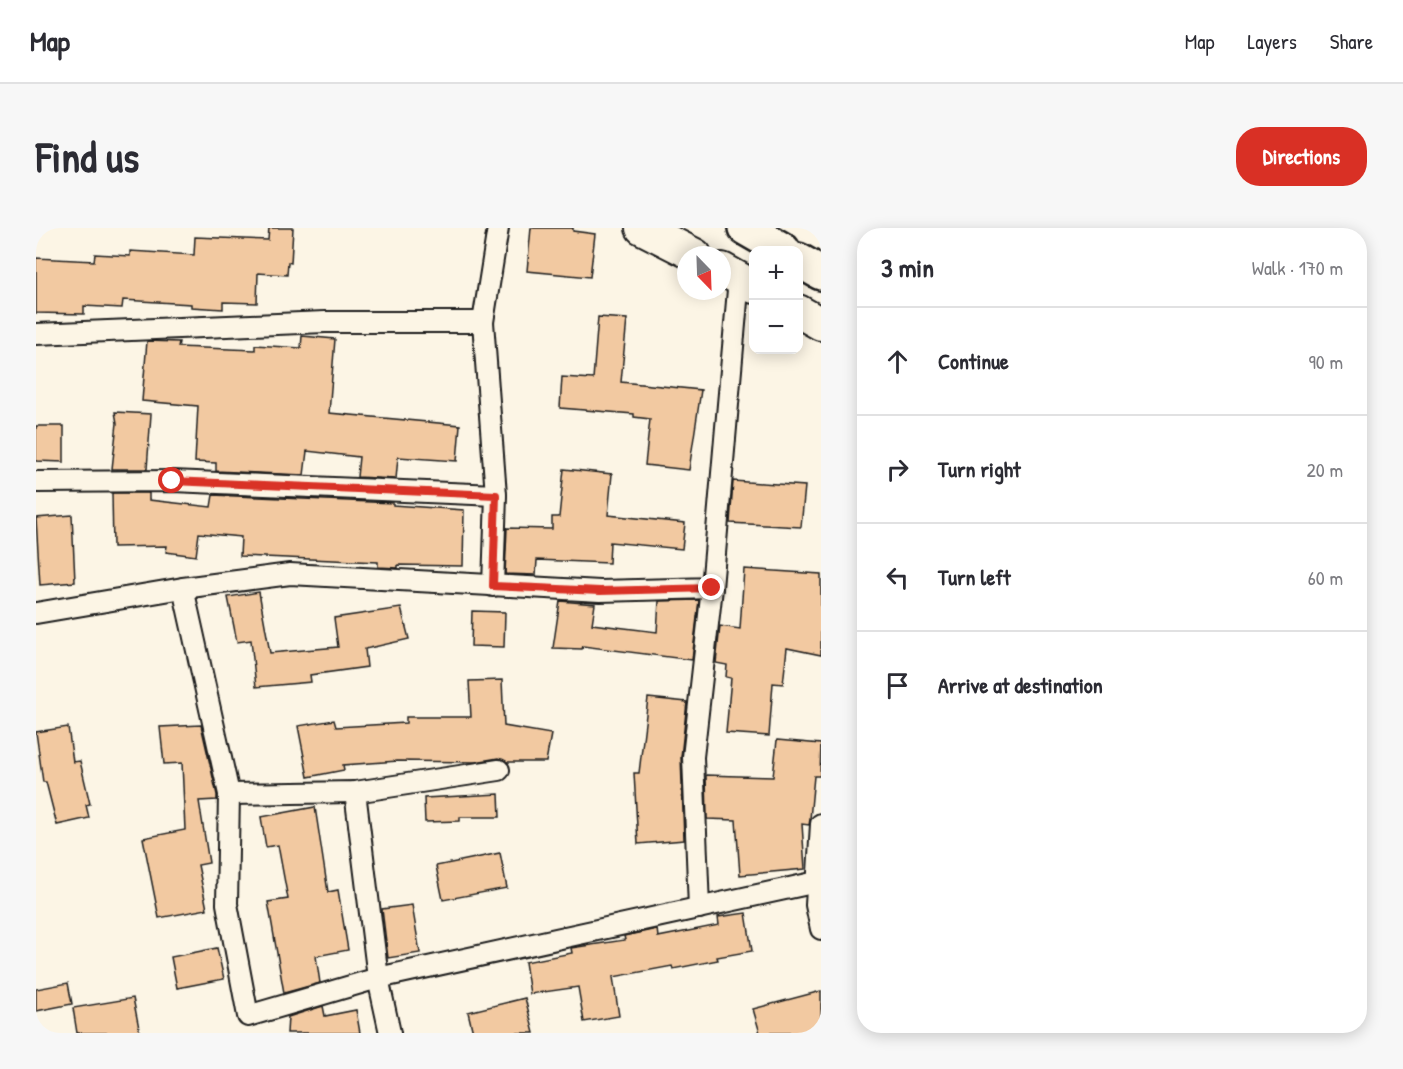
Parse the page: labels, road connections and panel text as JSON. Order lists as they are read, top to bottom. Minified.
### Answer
{"north":"bottom right","page":{"header":"Map","nav":["Map","Layers","Share"],"buttons":"Directions","title":"Find us","heading":["3 min","Walk · 170 m"],"map_buttons":["+","−"],"list":[["Continue","90 m"],["Turn right","20 m"],["Turn left","60 m"],"Arrive at destination"]}}
